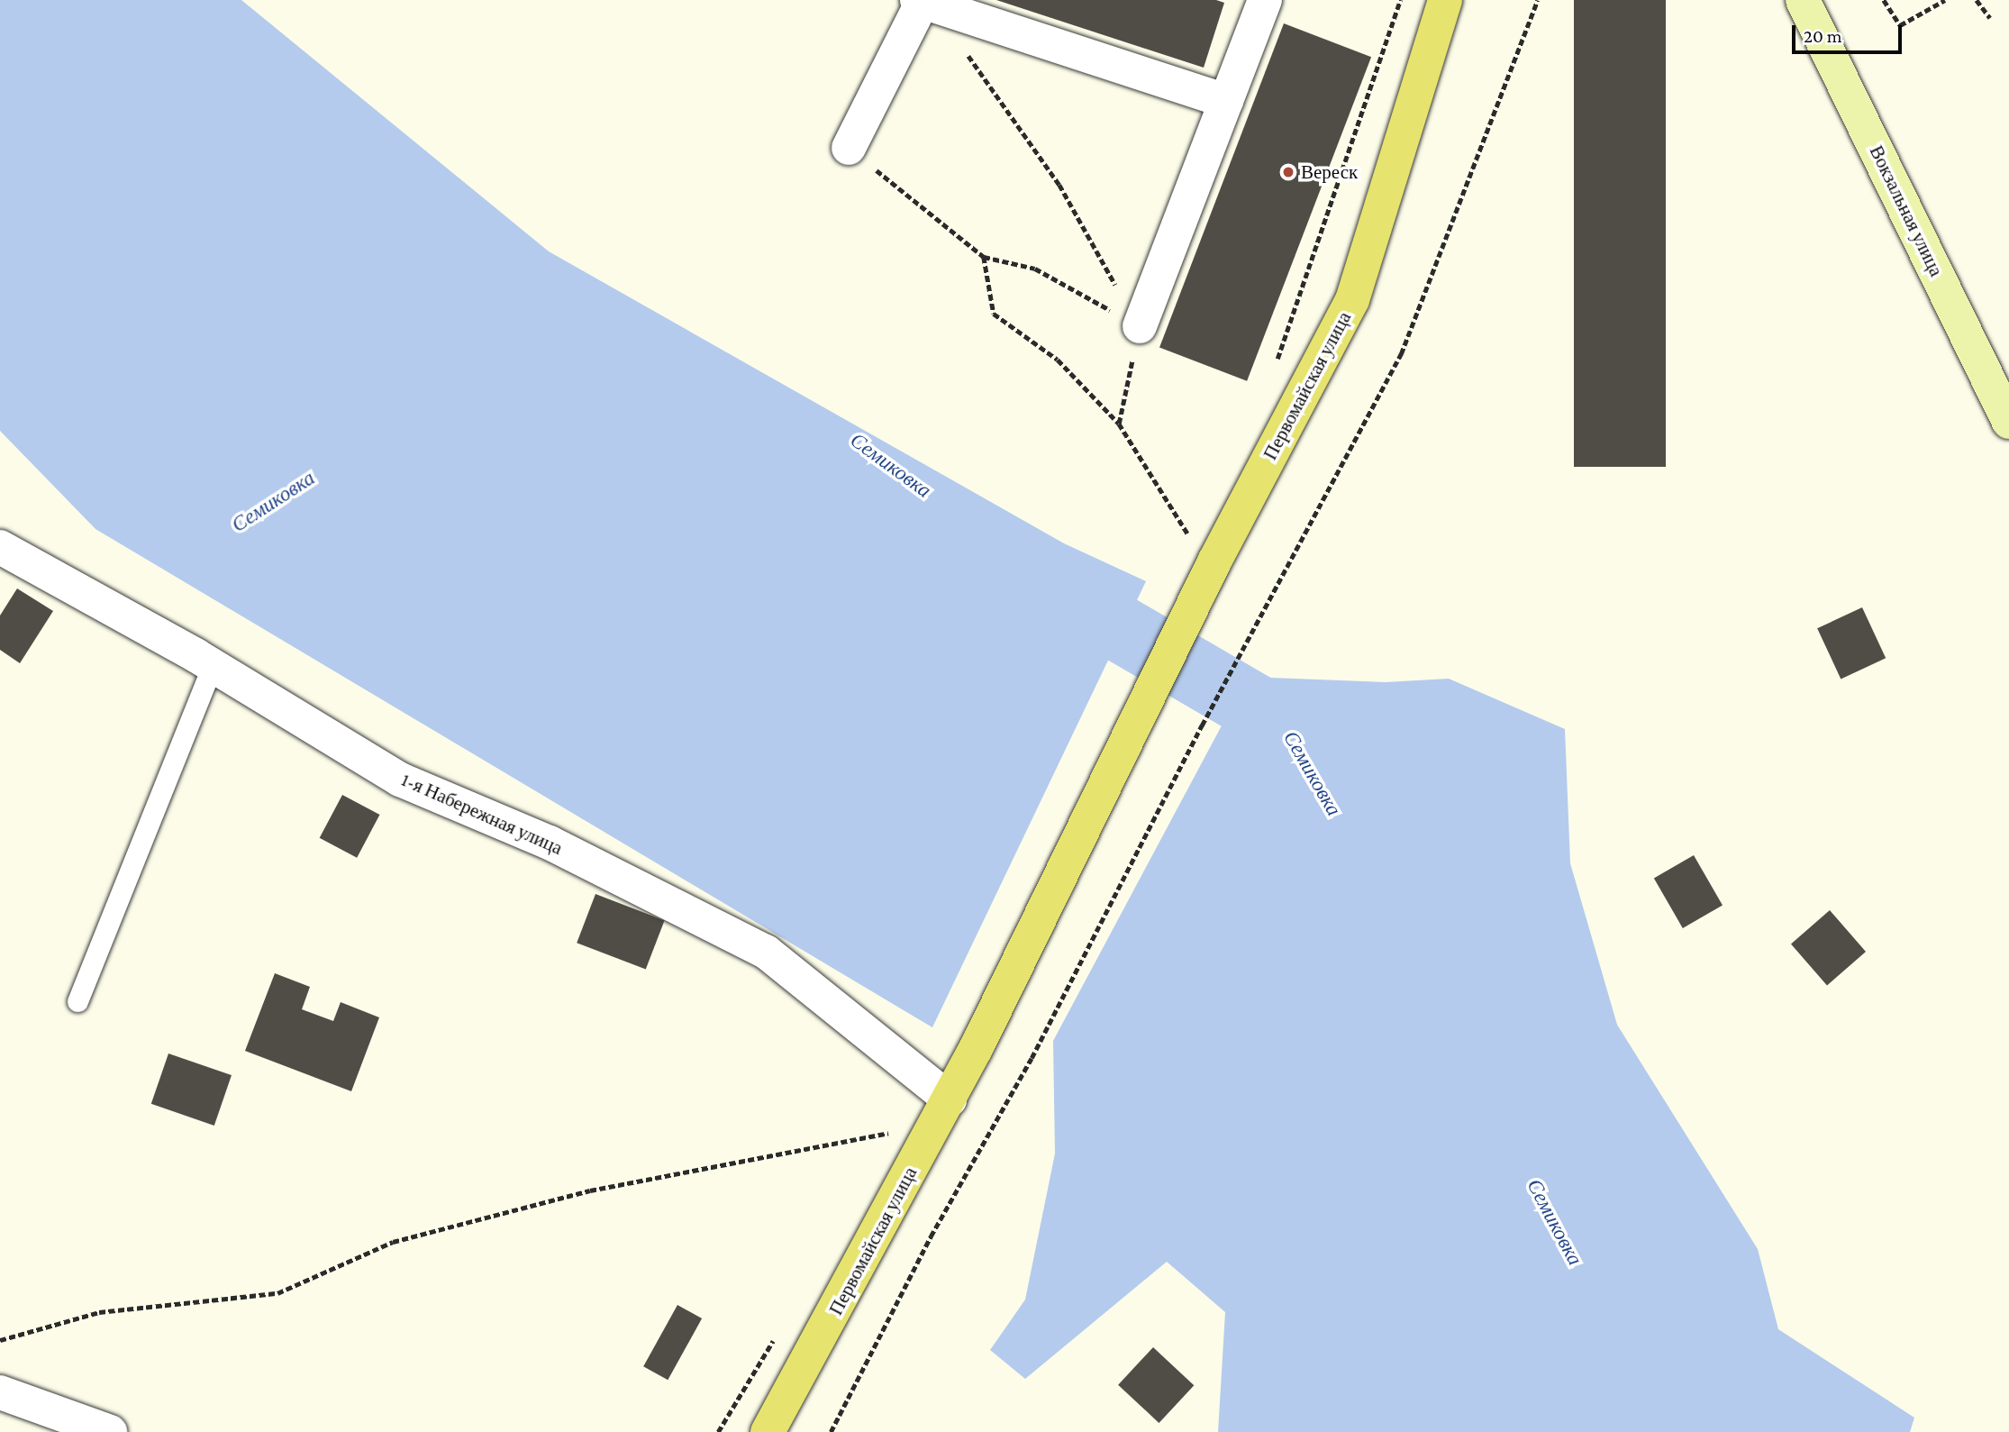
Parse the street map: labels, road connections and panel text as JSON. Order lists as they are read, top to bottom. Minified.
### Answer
{"streets":{"main road":["Вокзальная улица","Первомайская улица"],"street":["1-я Набережная улица"]},"crossings":[["Первомайская улица","1-я Набережная улица"]],"water":["Семиковка"],"places":["Вереск"],"scale_bar":"20 m"}
